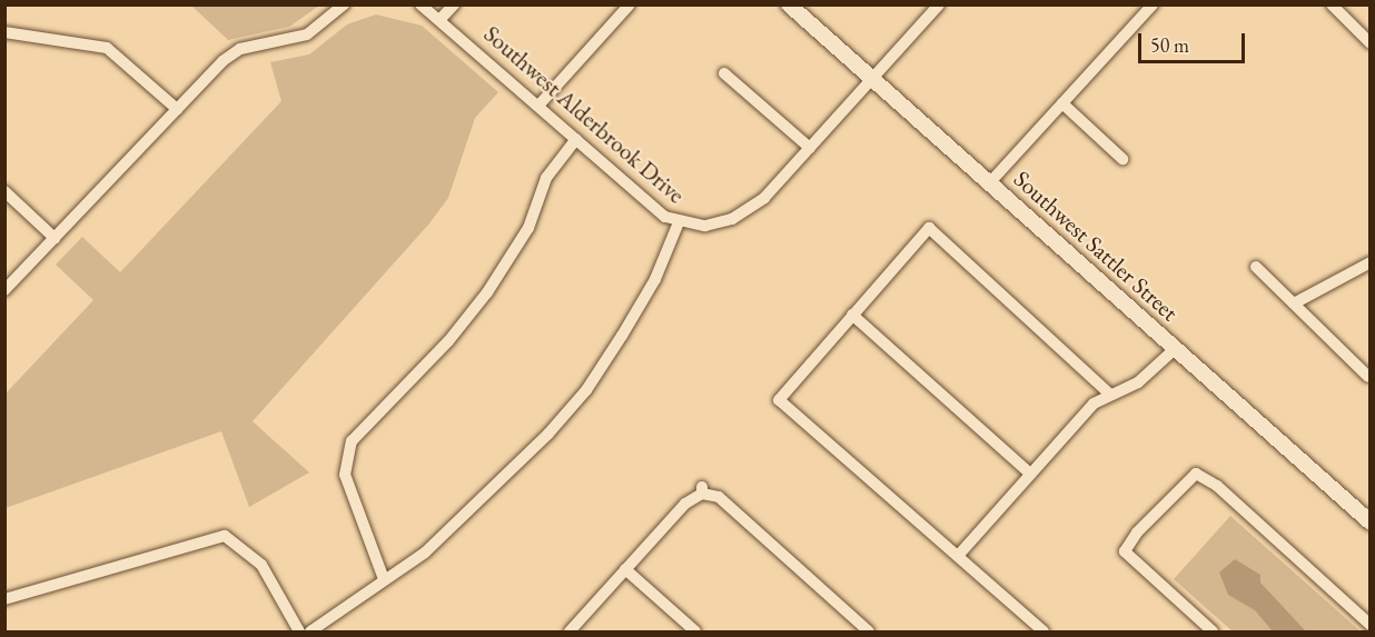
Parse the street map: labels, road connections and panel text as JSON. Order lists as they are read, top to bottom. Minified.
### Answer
{"streets":{"street":["Southwest Alderbrook Drive","Southwest Sattler Street"]},"crossings":[["Southwest Alderbrook Drive","Southwest Sattler Street"]],"scale_bar":"50 m"}
